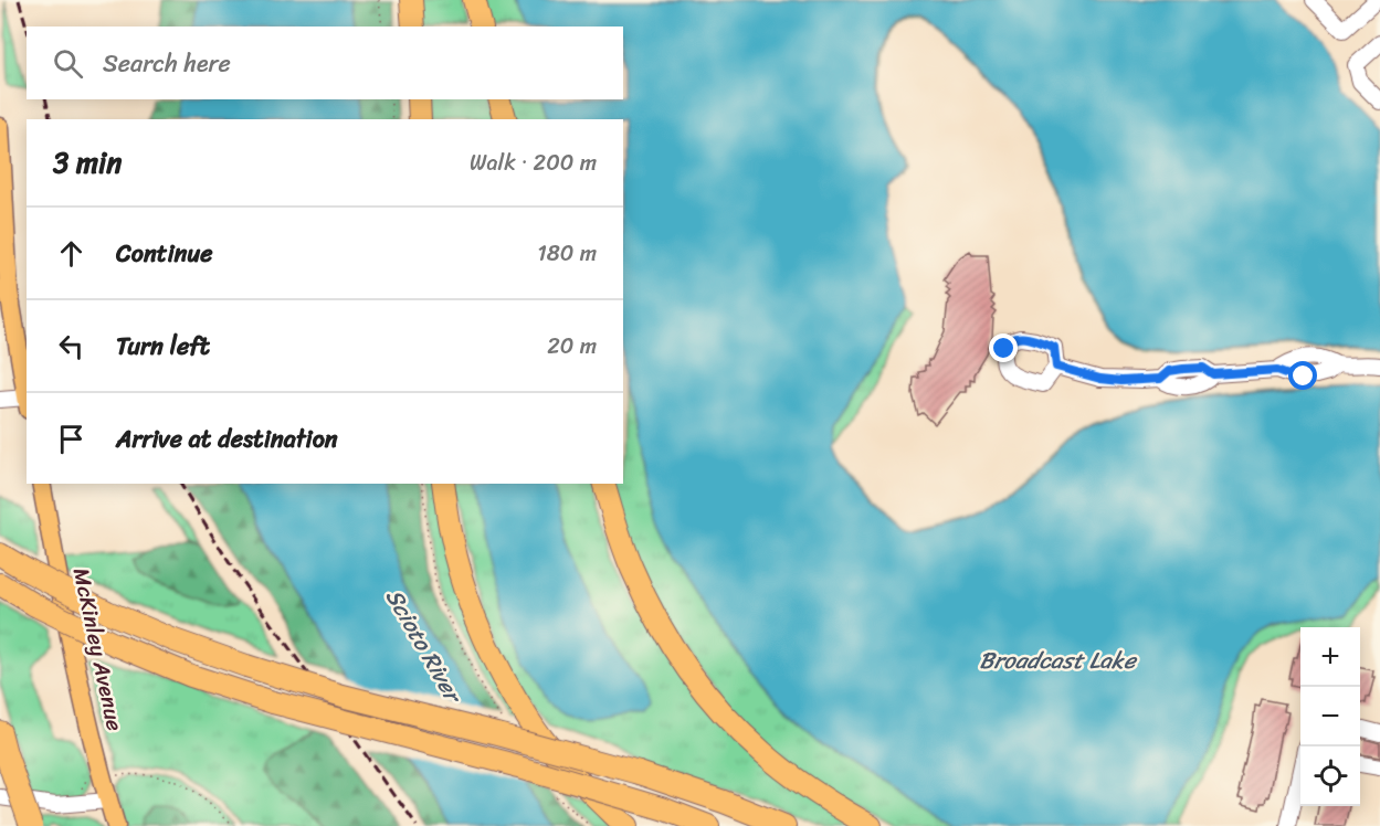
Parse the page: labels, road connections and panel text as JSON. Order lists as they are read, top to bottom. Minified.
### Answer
{"streets":{"main road":["McKinley Avenue"]},"water":["Scioto River","Broadcast Lake"],"page":{"search":"Search here","heading":["3 min","Walk · 200 m"],"list":[["Continue","180 m"],["Turn left","20 m"],"Arrive at destination"],"map_buttons":["+","−"]}}
